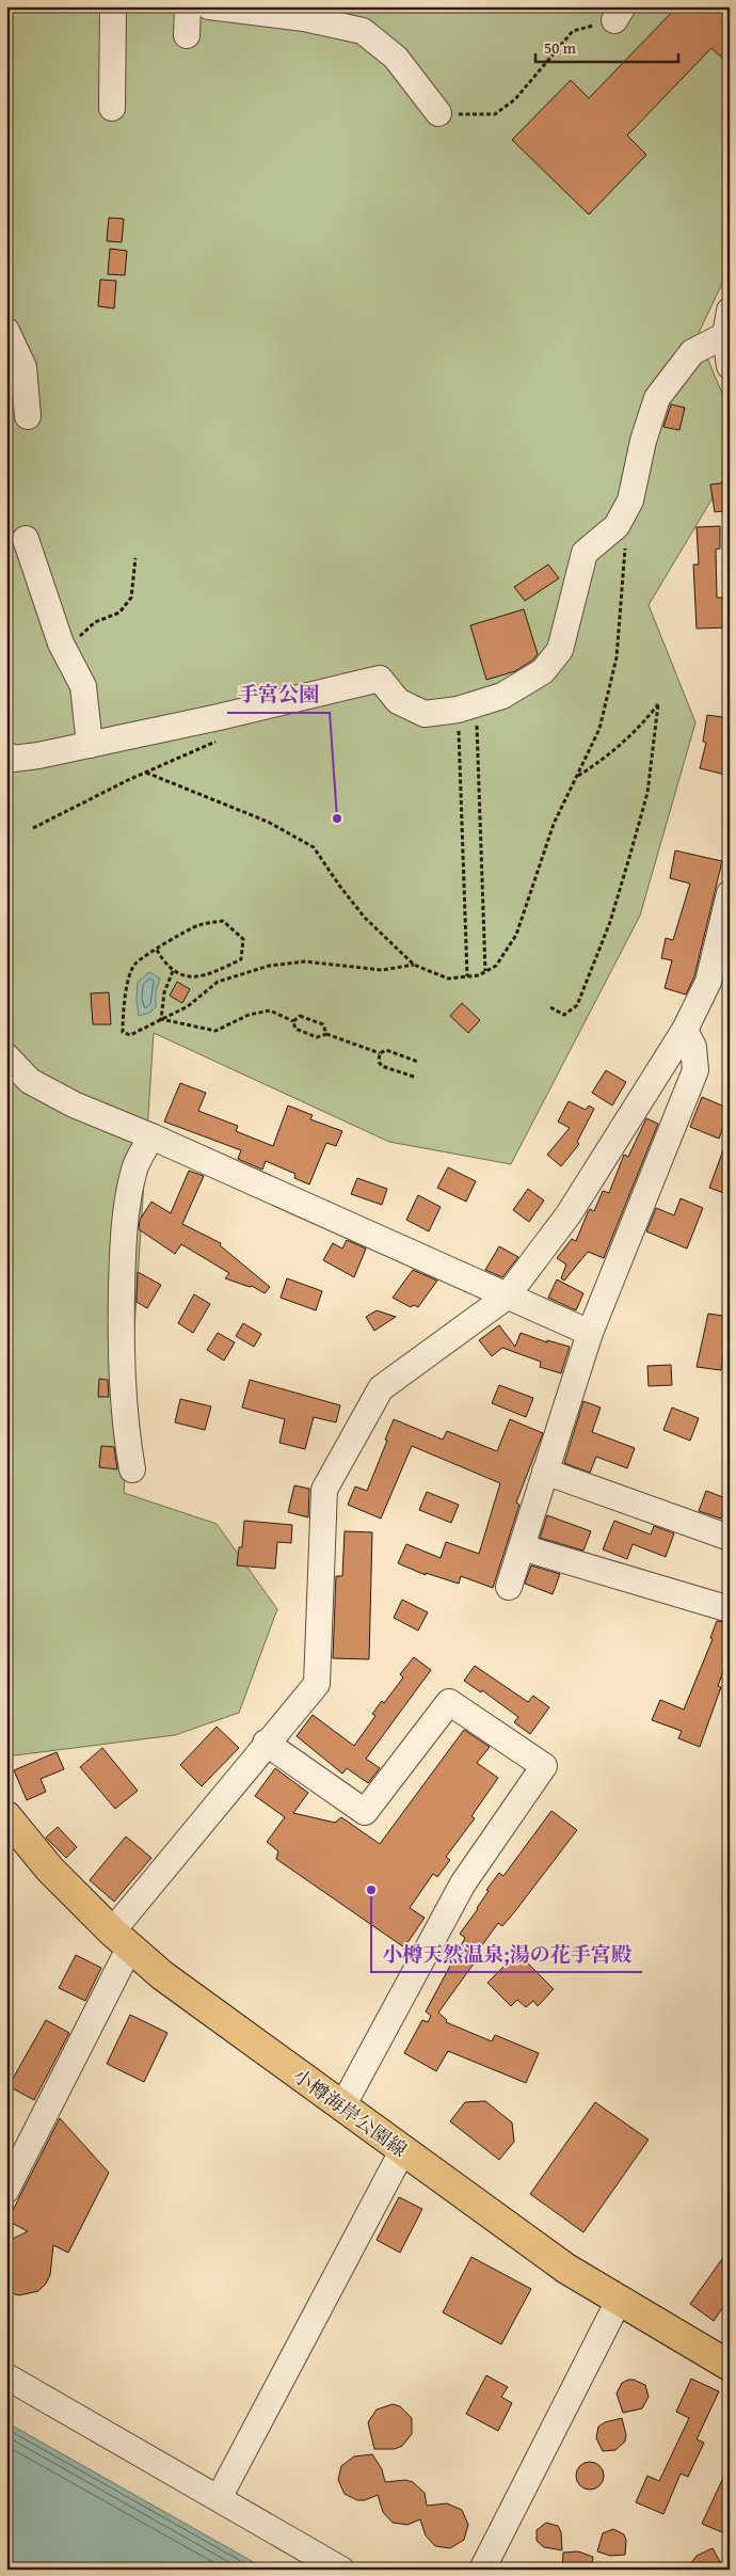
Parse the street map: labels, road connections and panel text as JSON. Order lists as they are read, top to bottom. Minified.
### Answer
{"streets":{"main road":["小樽海岸公園線"]},"places":["手宮公園","小樽天然温泉;湯の花手宮殿"],"scale_bar":"50 m"}
